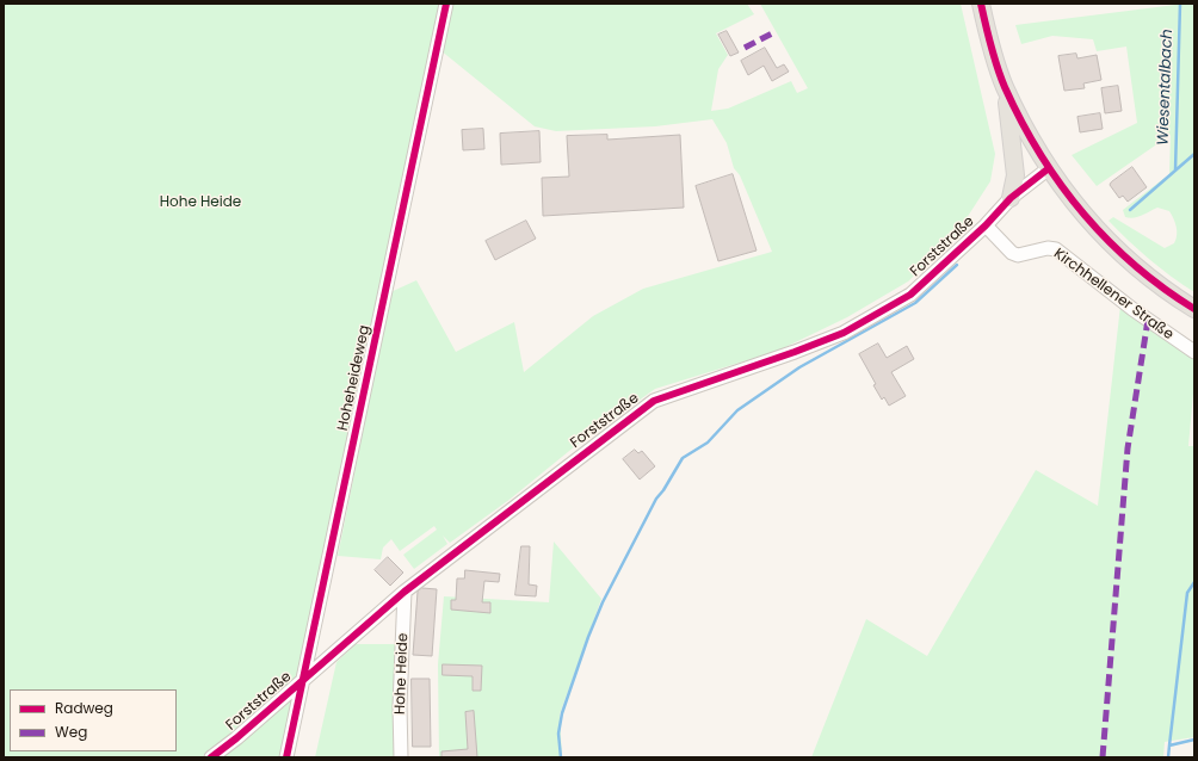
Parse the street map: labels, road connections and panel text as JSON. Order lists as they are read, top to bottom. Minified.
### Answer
{"streets":{"street":["Forststraße","Kirchhellener Straße","Hoheheideweg","Hohe Heide"]},"crossings":[["Forststraße","Kirchhellener Straße"],["Forststraße","Hoheheideweg"],["Forststraße","Hohe Heide"]],"water":["Wiesentalbach"],"parks":["Hohe Heide"],"legend":["Radweg","Weg"]}
